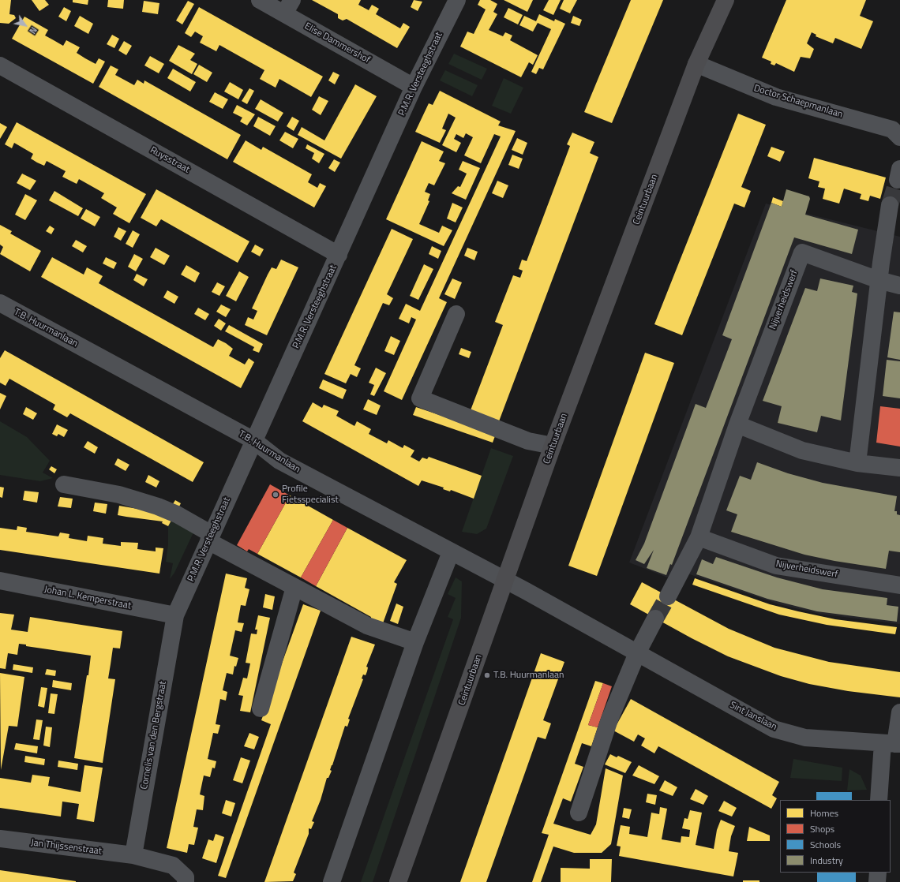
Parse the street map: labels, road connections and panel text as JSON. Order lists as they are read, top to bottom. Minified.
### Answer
{"streets":{"main road":["Ceintuurbaan"],"street":["Elise Dammershof","P.M.R. Versteeghstraat","Doctor Schaepmanlaan","Ruysstraat","Nijverheidswerf","T.B. Huurmanlaan","Johan L. Kemperstraat","Sint Janslaan","Cornelis van den Bergstraat","Jan Thijssenstraat"]},"crossings":[["Elise Dammershof","P.M.R. Versteeghstraat"],["P.M.R. Versteeghstraat","Ruysstraat"],["P.M.R. Versteeghstraat","T.B. Huurmanlaan"],["P.M.R. Versteeghstraat","Johan L. Kemperstraat"],["P.M.R. Versteeghstraat","Cornelis van den Bergstraat"],["Doctor Schaepmanlaan","Ceintuurbaan"],["Ceintuurbaan","T.B. Huurmanlaan"],["Ceintuurbaan","Sint Janslaan"],["T.B. Huurmanlaan","Sint Janslaan"],["Johan L. Kemperstraat","Cornelis van den Bergstraat"],["Cornelis van den Bergstraat","Jan Thijssenstraat"]],"places":["Profile Fietsspecialist","T.B. Huurmanlaan"],"legend":["Homes","Shops","Schools","Industry"],"north":"bottom right"}
